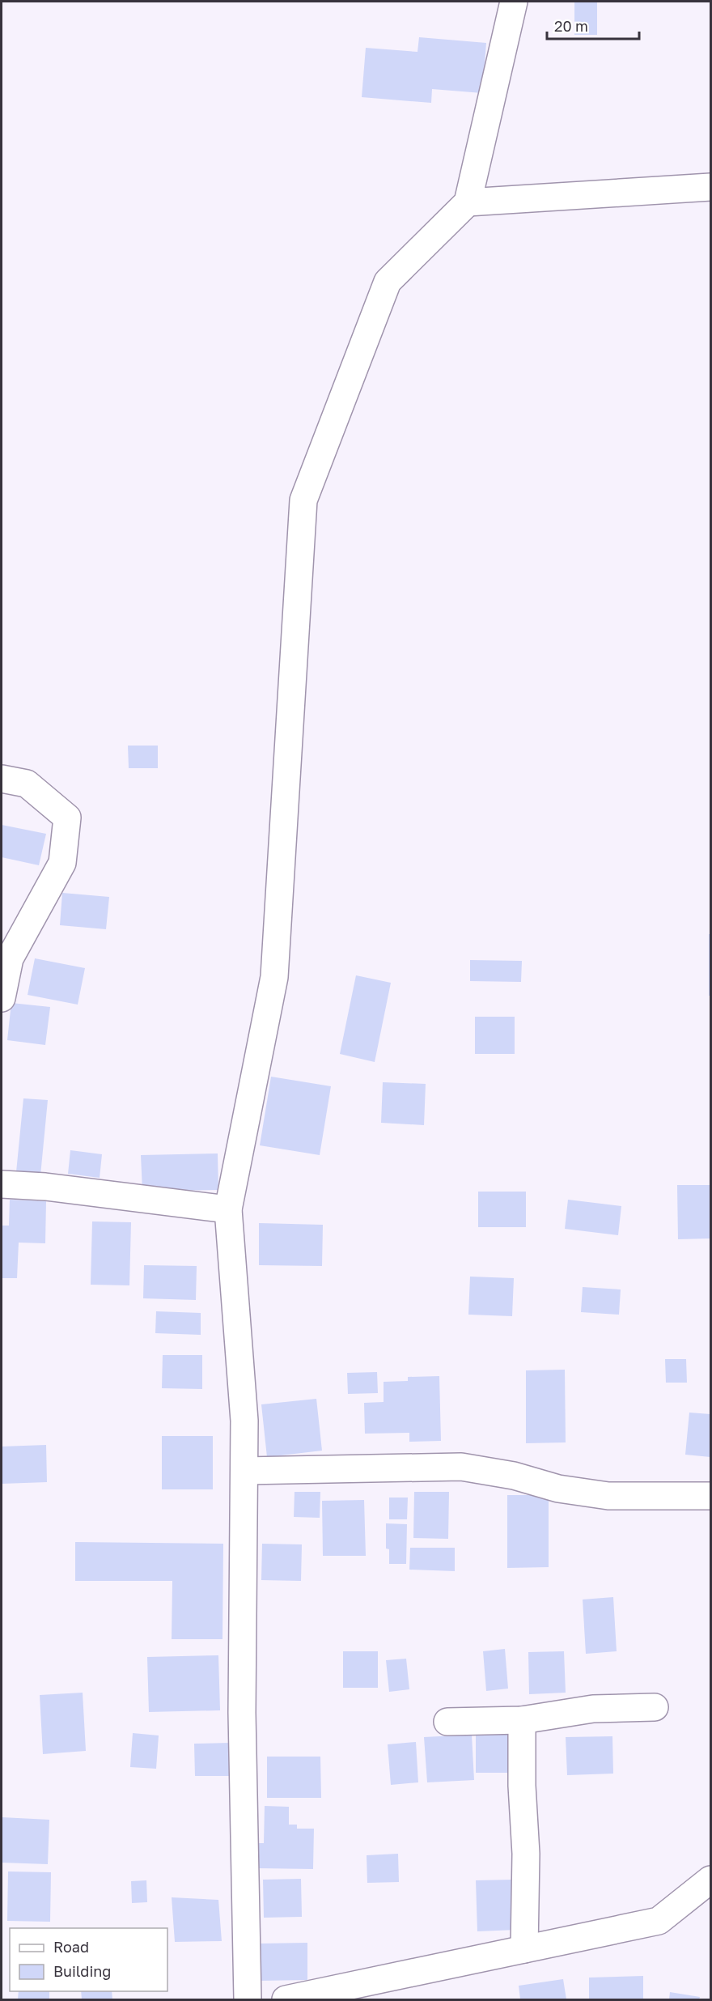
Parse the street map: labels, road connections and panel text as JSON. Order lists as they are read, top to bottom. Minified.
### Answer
{"legend":["Road","Building"],"scale_bar":"20 m"}
